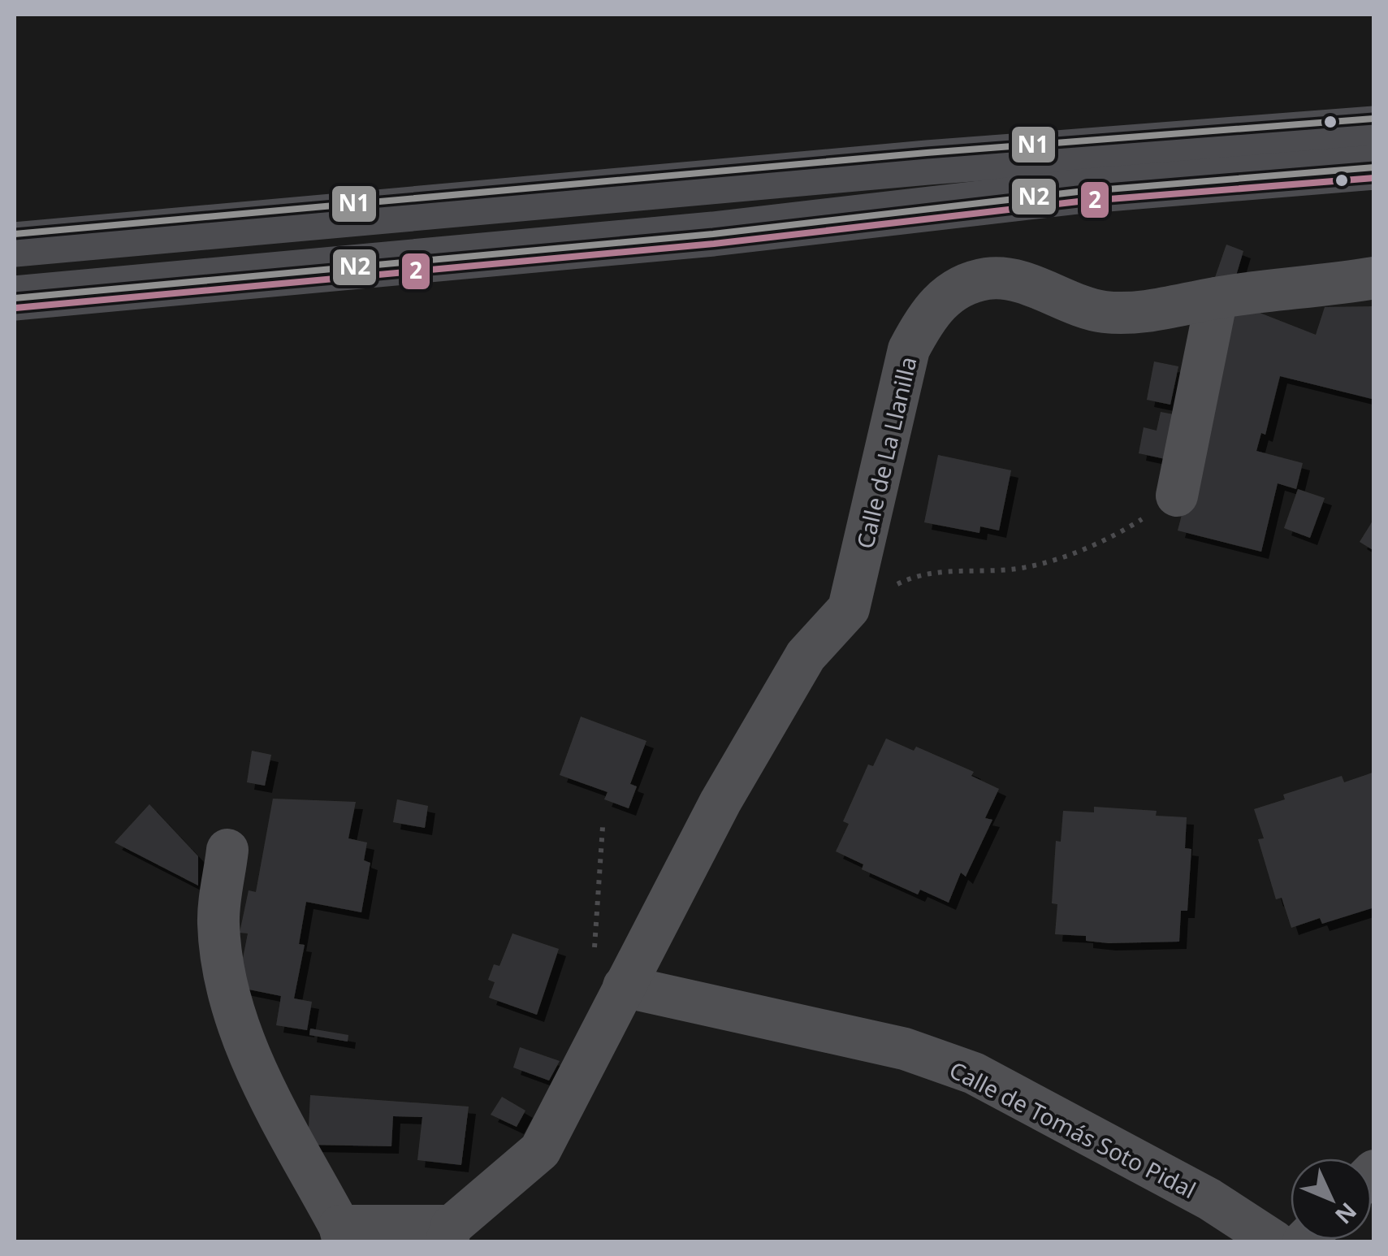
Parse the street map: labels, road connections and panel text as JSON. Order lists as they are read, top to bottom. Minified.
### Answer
{"streets":{"street":["Calle de La Llanilla","Calle de Tomás Soto Pidal"]},"lines":["transit line N1","transit line N2","transit line 2"],"north":"bottom right"}
